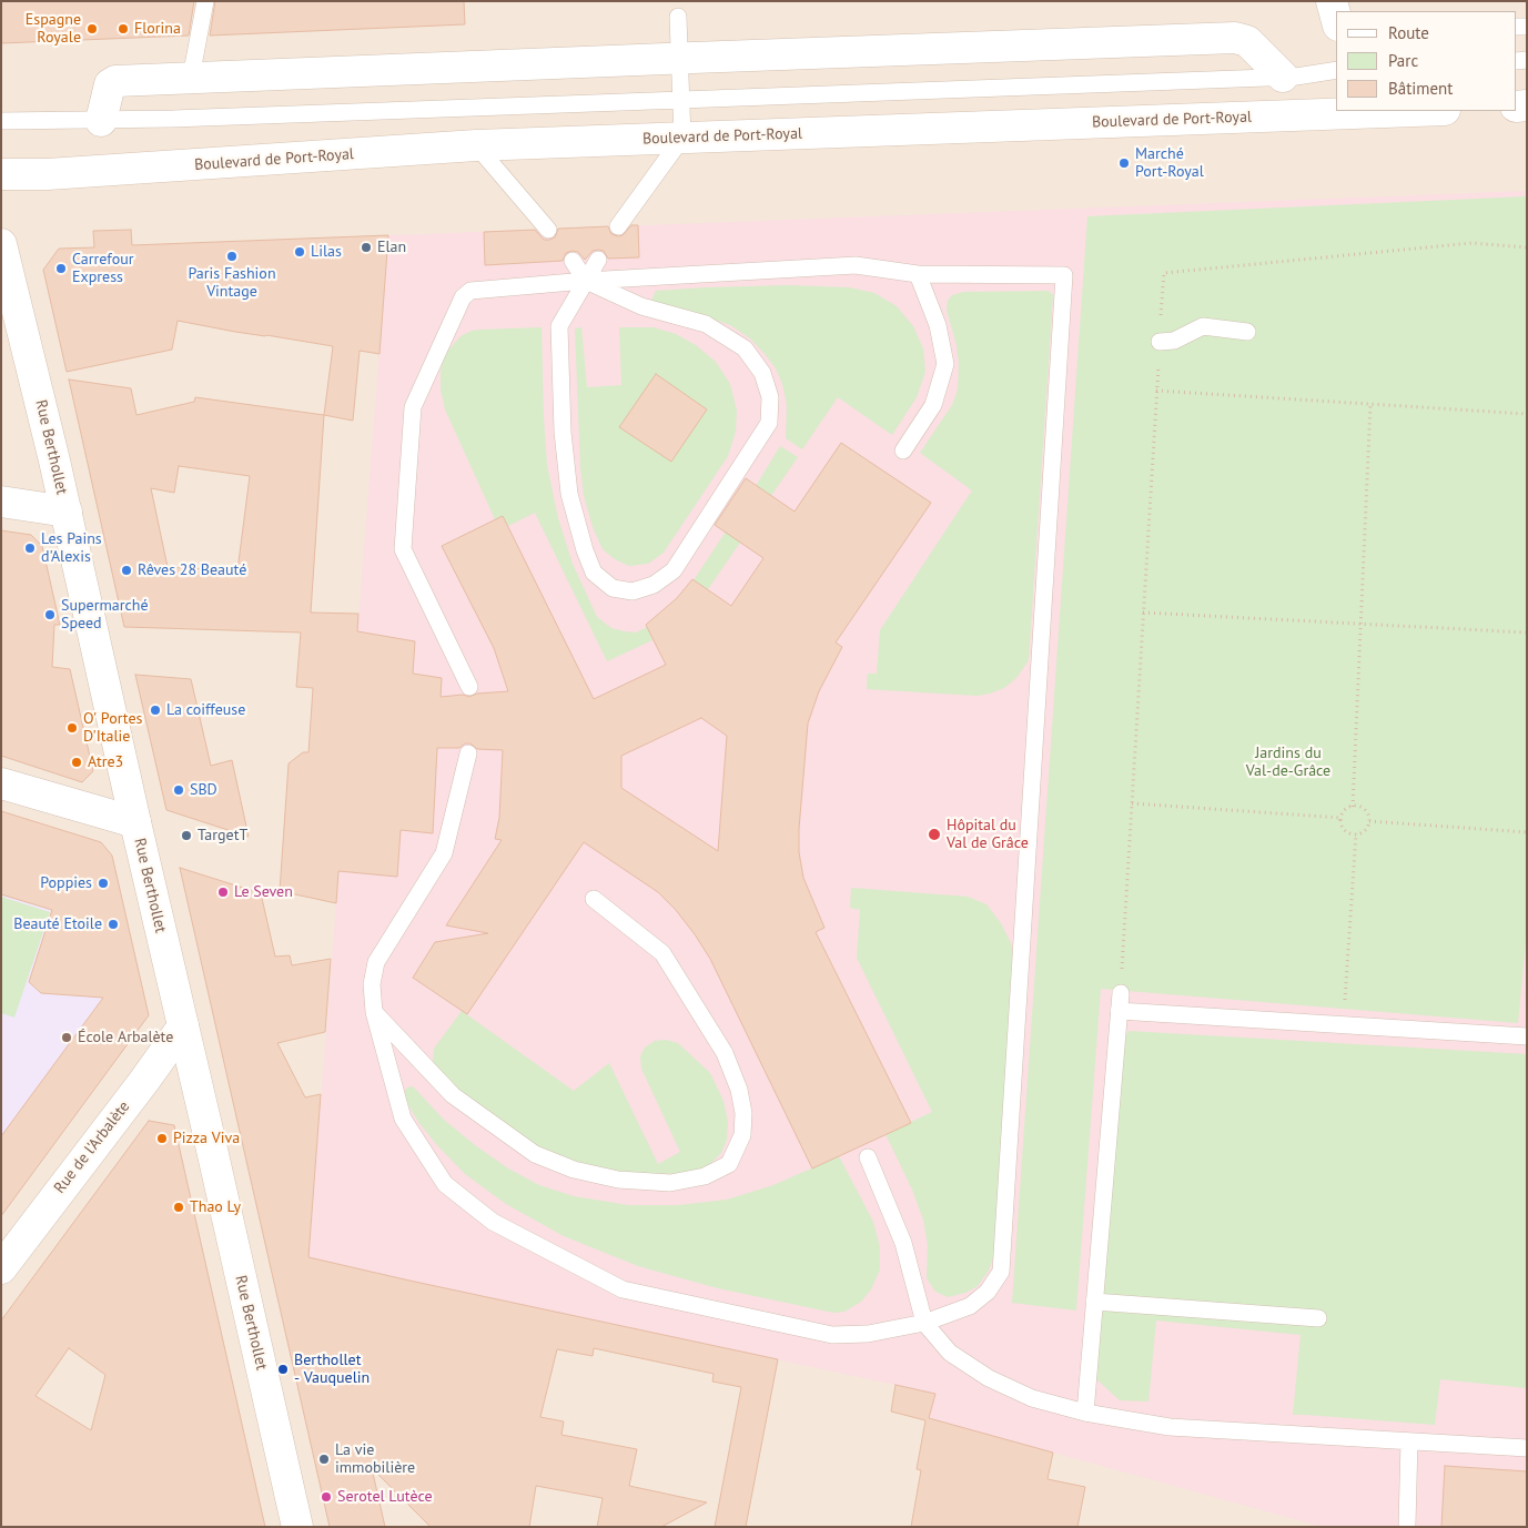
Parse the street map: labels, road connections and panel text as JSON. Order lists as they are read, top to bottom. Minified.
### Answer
{"streets":{"street":["Boulevard de Port-Royal","Rue Berthollet","Rue de l'Arbalète"]},"crossings":[["Rue Berthollet","Rue de l'Arbalète"]],"parks":["Jardins du Val-de-Grâce"],"places":["Espagne Royale","Florina","Marché Port-Royal","Elan","Lilas","Paris Fashion Vintage","Carrefour Express","Les Pains d'Alexis","Rêves 28 Beauté","Supermarché Speed","La coiffeuse","O' Portes D'Italie","Atre3","SBD","Hôpital du Val de Grâce","TargetT","Poppies","Le Seven","Beauté Etoile","École Arbalète","Pizza Viva","Thao Ly","Berthollet - Vauquelin","La vie immobilière","Serotel Lutèce"],"legend":["Route","Parc","Bâtiment"]}
